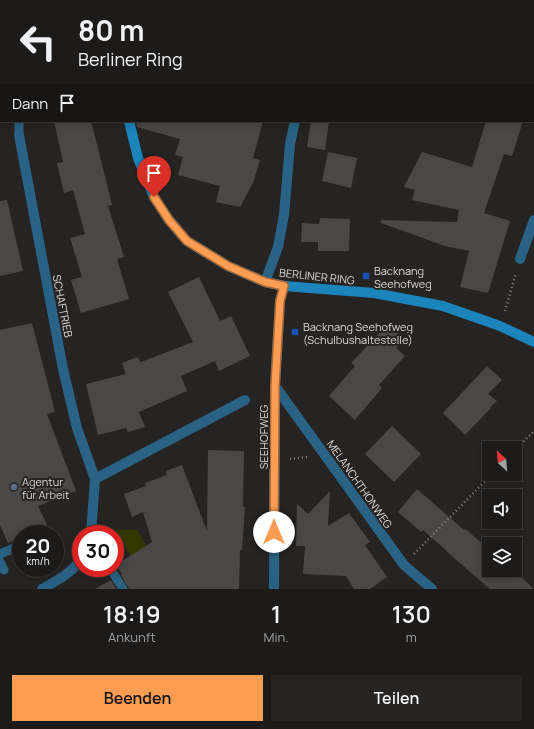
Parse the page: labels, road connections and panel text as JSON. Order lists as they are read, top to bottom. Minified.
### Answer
{"streets":{"street":["BERLINER RING","SCHAFTRIEB","SEEHOFWEG","MELANCHTHONWEG"]},"crossings":[["BERLINER RING","SEEHOFWEG"],["SEEHOFWEG","MELANCHTHONWEG"]],"places":{"transit":["Backnang Seehofweg","Backnang Seehofweg (Schulbushaltestelle)"],"other":["Agentur für Arbeit"]},"north":"top left","page":{"turn":["80 m","Berliner Ring"],"then":"Dann","speed":"20 km/h","limit":"30","eta":["18:19","Ankunft","1","Min.","130","m"],"buttons":["Beenden","Teilen"]}}
